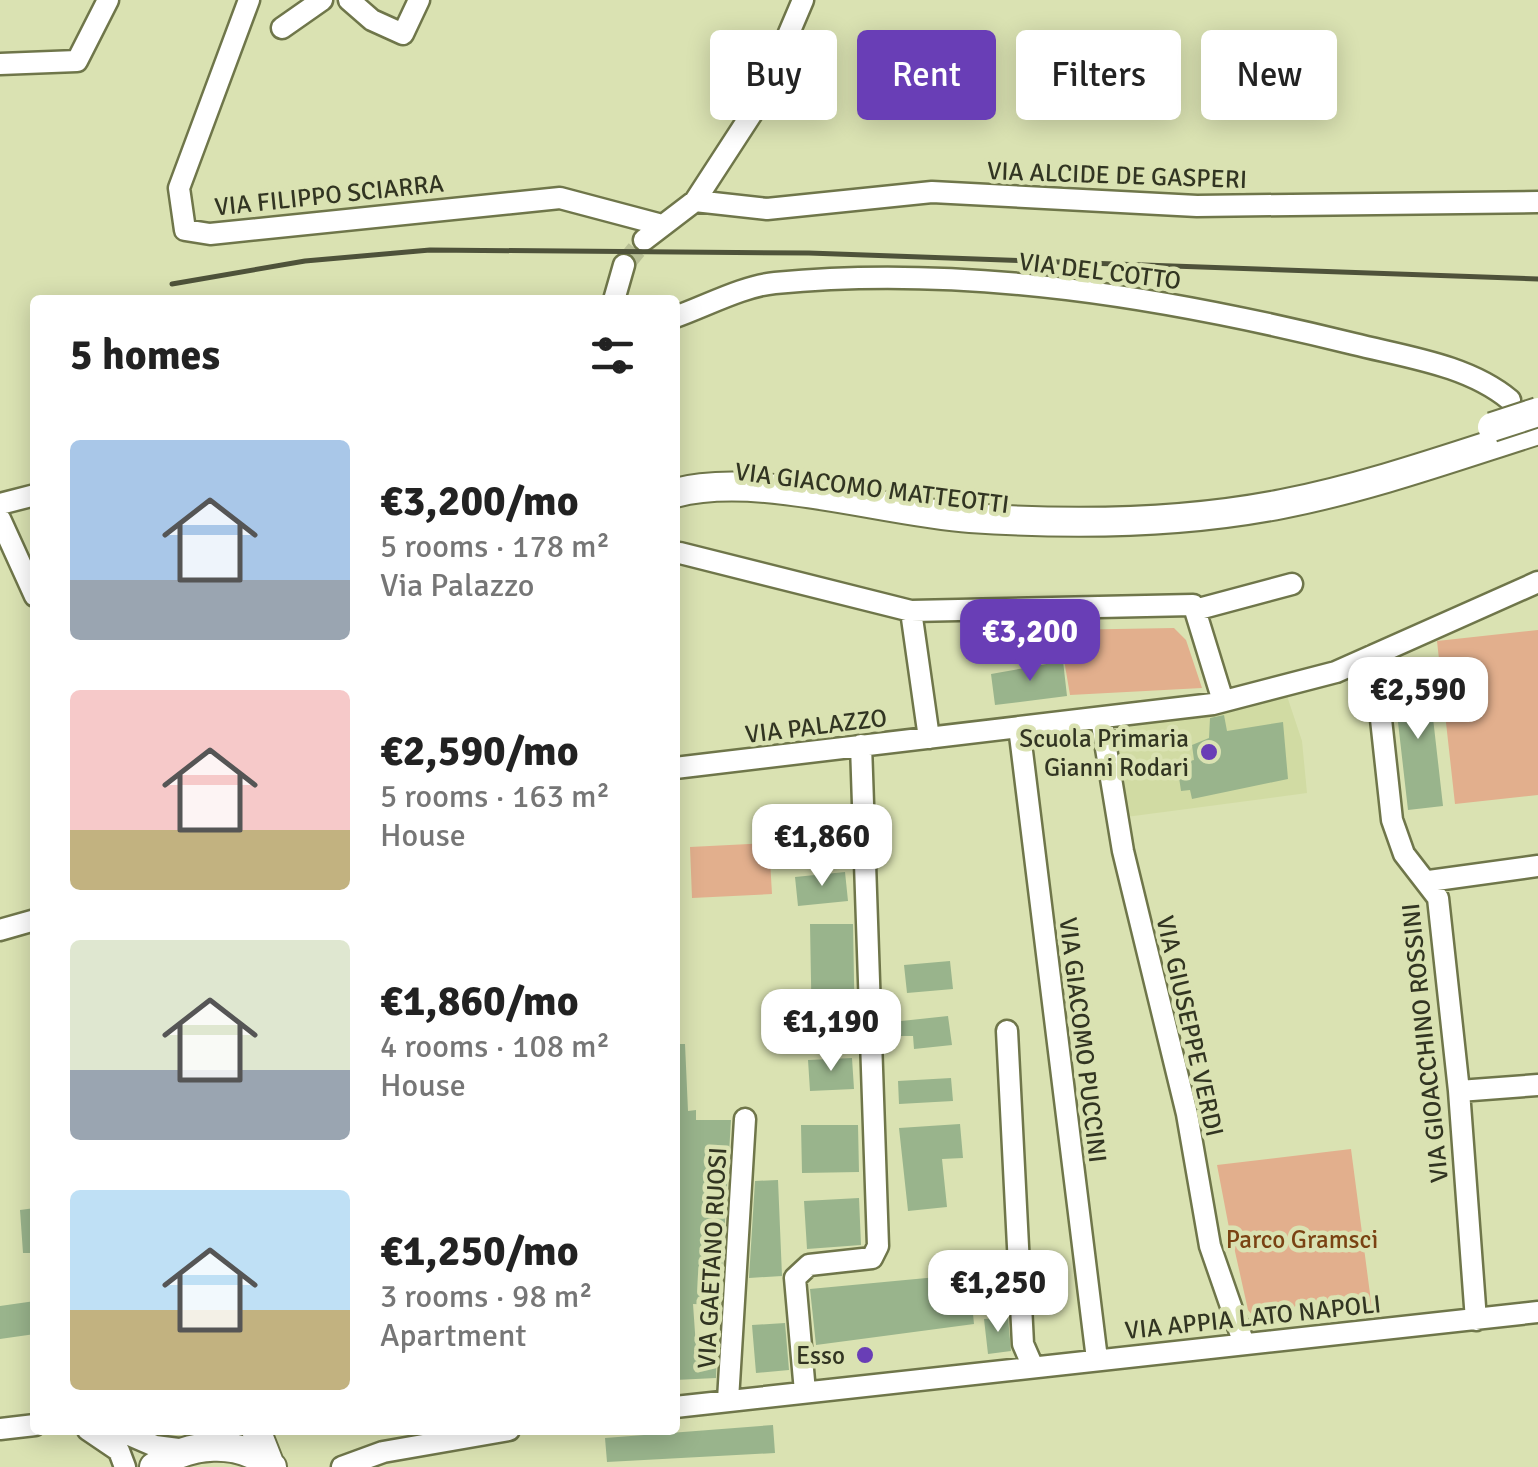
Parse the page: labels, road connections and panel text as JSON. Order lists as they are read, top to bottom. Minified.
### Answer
{"streets":{"main road":["VIA GIACOMO MATTEOTTI"],"street":["VIA ALCIDE DE GASPERI","VIA FILIPPO SCIARRA","VIA DEL COTTO","VIA PALAZZO","VIA GIUSEPPE VERDI","VIA GIACOMO PUCCINI","VIA GIOACCHINO ROSSINI","VIA GAETANO RUOSI","VIA APPIA LATO NAPOLI"]},"crossings":[["VIA ALCIDE DE GASPERI","VIA FILIPPO SCIARRA"],["VIA PALAZZO","VIA GIUSEPPE VERDI"],["VIA PALAZZO","VIA GIACOMO PUCCINI"],["VIA PALAZZO","VIA GIOACCHINO ROSSINI"],["VIA GIUSEPPE VERDI","VIA APPIA LATO NAPOLI"],["VIA GIACOMO PUCCINI","VIA APPIA LATO NAPOLI"],["VIA GIOACCHINO ROSSINI","VIA APPIA LATO NAPOLI"],["VIA GAETANO RUOSI","VIA APPIA LATO NAPOLI"]],"parks":["Parco Gramsci"],"places":["Scuola Primaria Gianni Rodari","Esso"],"page":{"chip":["Buy","Rent","Filters","New"],"heading":"5 homes","list":[{"name":"€3,200/mo","note":"5 rooms · 178 m² · Via Palazzo"},{"name":"€2,590/mo","note":"5 rooms · 163 m² · House"},{"name":"€1,860/mo","note":"4 rooms · 108 m² · House"},{"name":"€1,250/mo","note":"3 rooms · 98 m² · Apartment"}],"price":["€3,200","€2,590","€1,860","€1,190","€1,250"]}}
